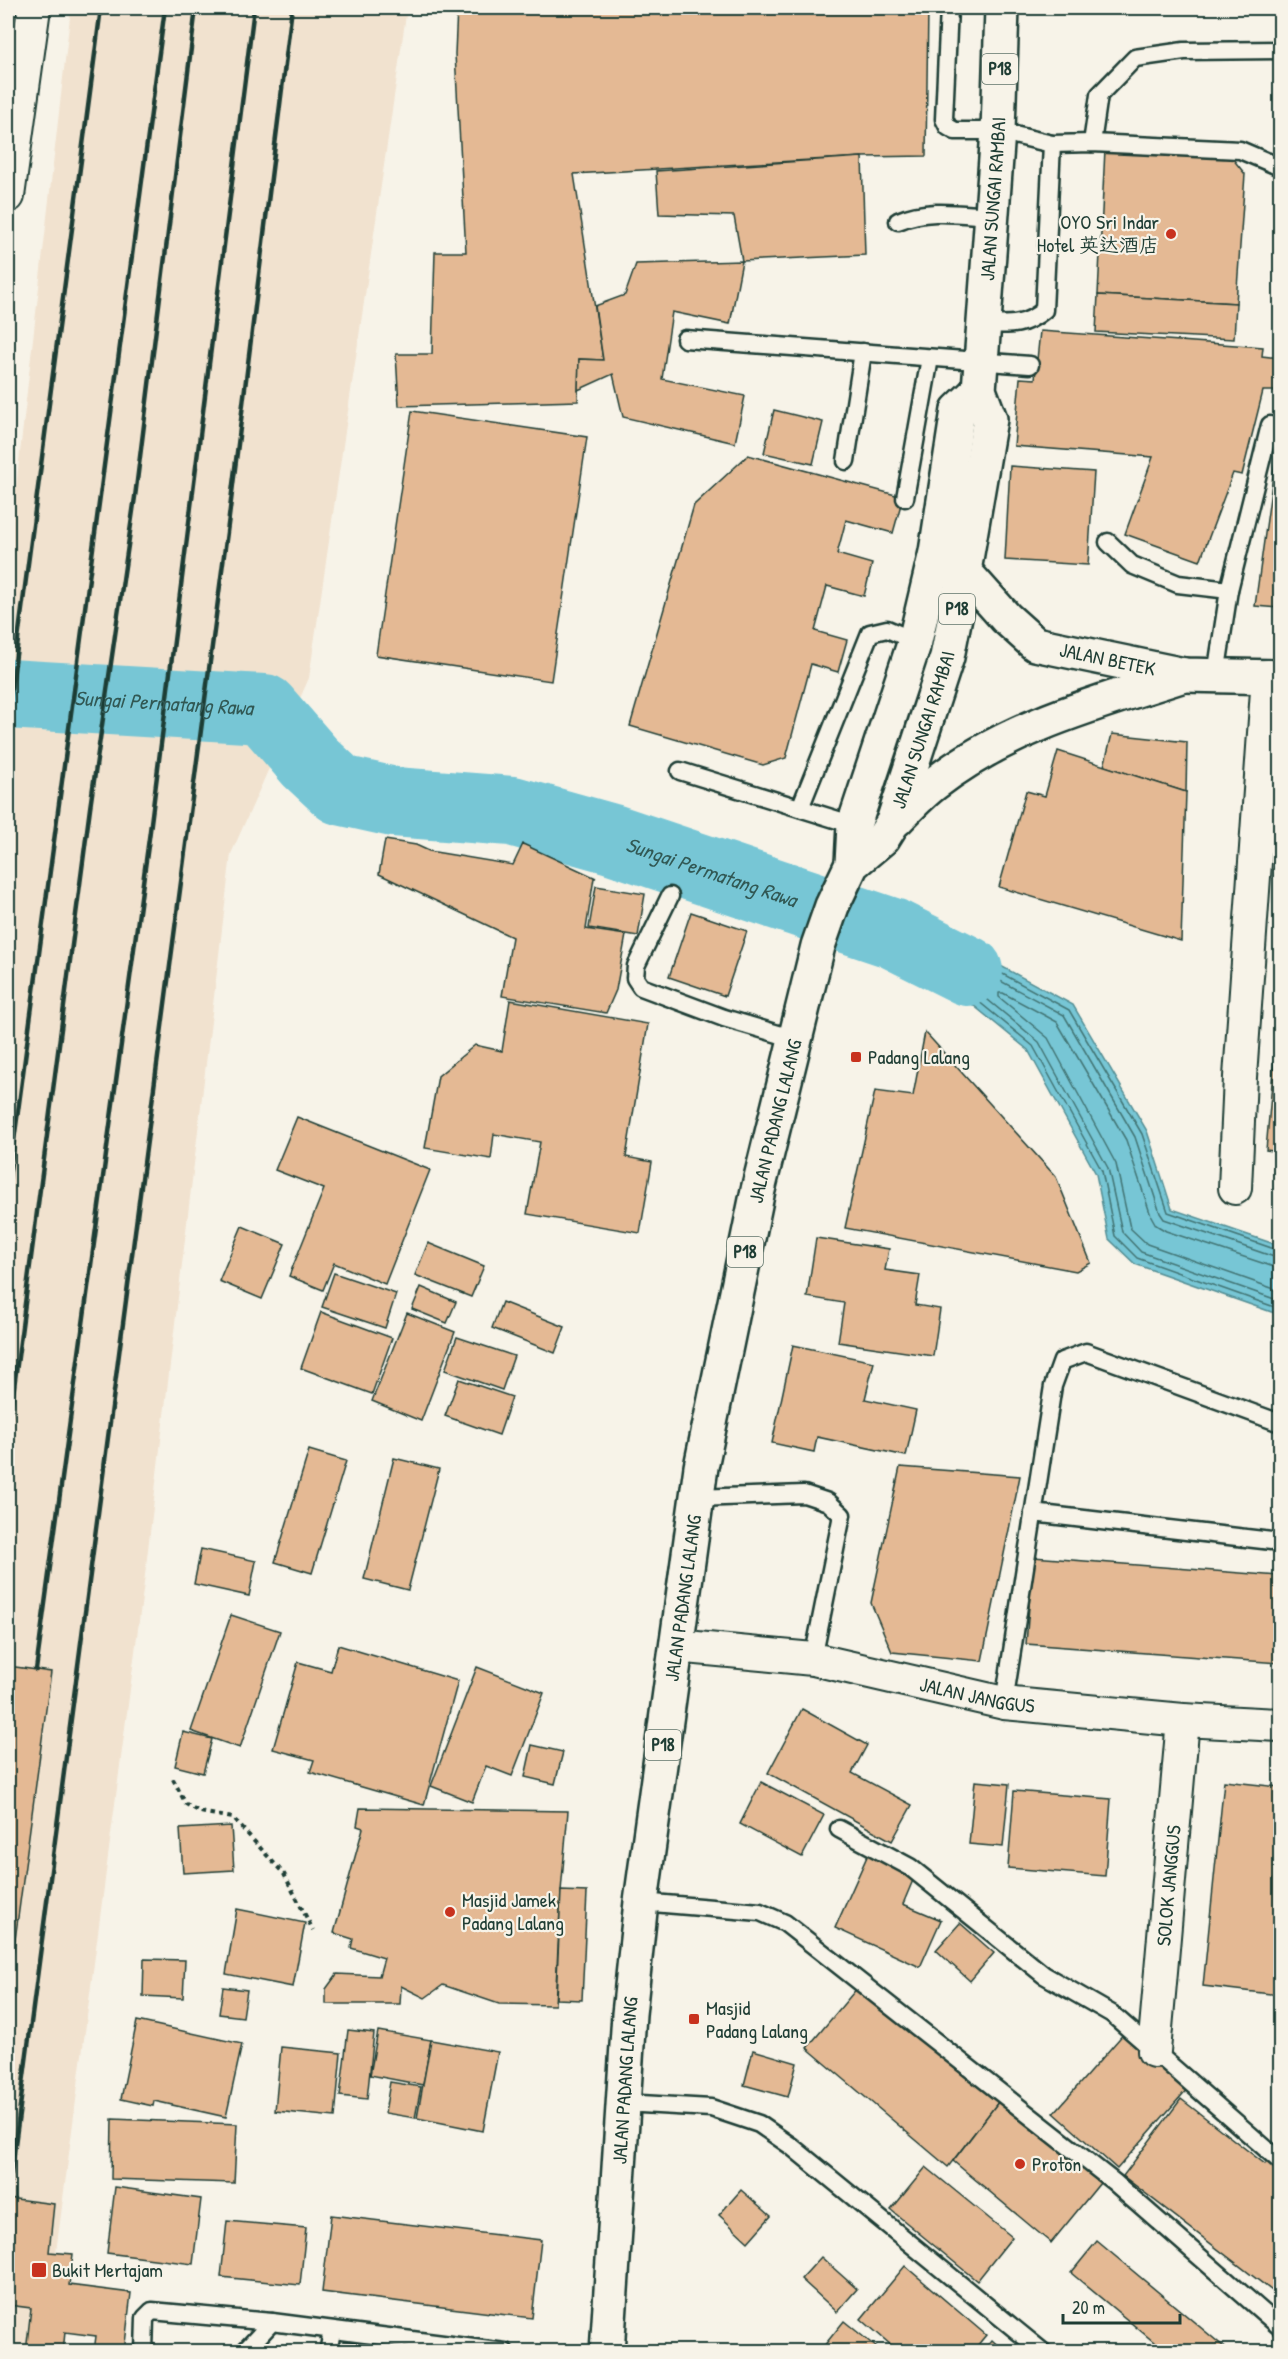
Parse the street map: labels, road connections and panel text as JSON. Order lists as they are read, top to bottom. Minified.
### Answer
{"streets":{"main road":["P18","JALAN SUNGAI RAMBAI","JALAN BETEK","JALAN PADANG LALANG"],"street":["JALAN JANGGUS","SOLOK JANGGUS"]},"crossings":[["JALAN SUNGAI RAMBAI","JALAN BETEK"],["JALAN SUNGAI RAMBAI","JALAN PADANG LALANG"],["JALAN PADANG LALANG","JALAN JANGGUS"],["JALAN JANGGUS","SOLOK JANGGUS"]],"water":["Sungai Permatang Rawa"],"places":{"other":["OYO Sri Indar Hotel 英达酒店","Masjid Jamek Padang Lalang","Proton"],"transit":["Padang Lalang","Masjid Padang Lalang","Bukit Mertajam"]},"scale_bar":"20 m"}
